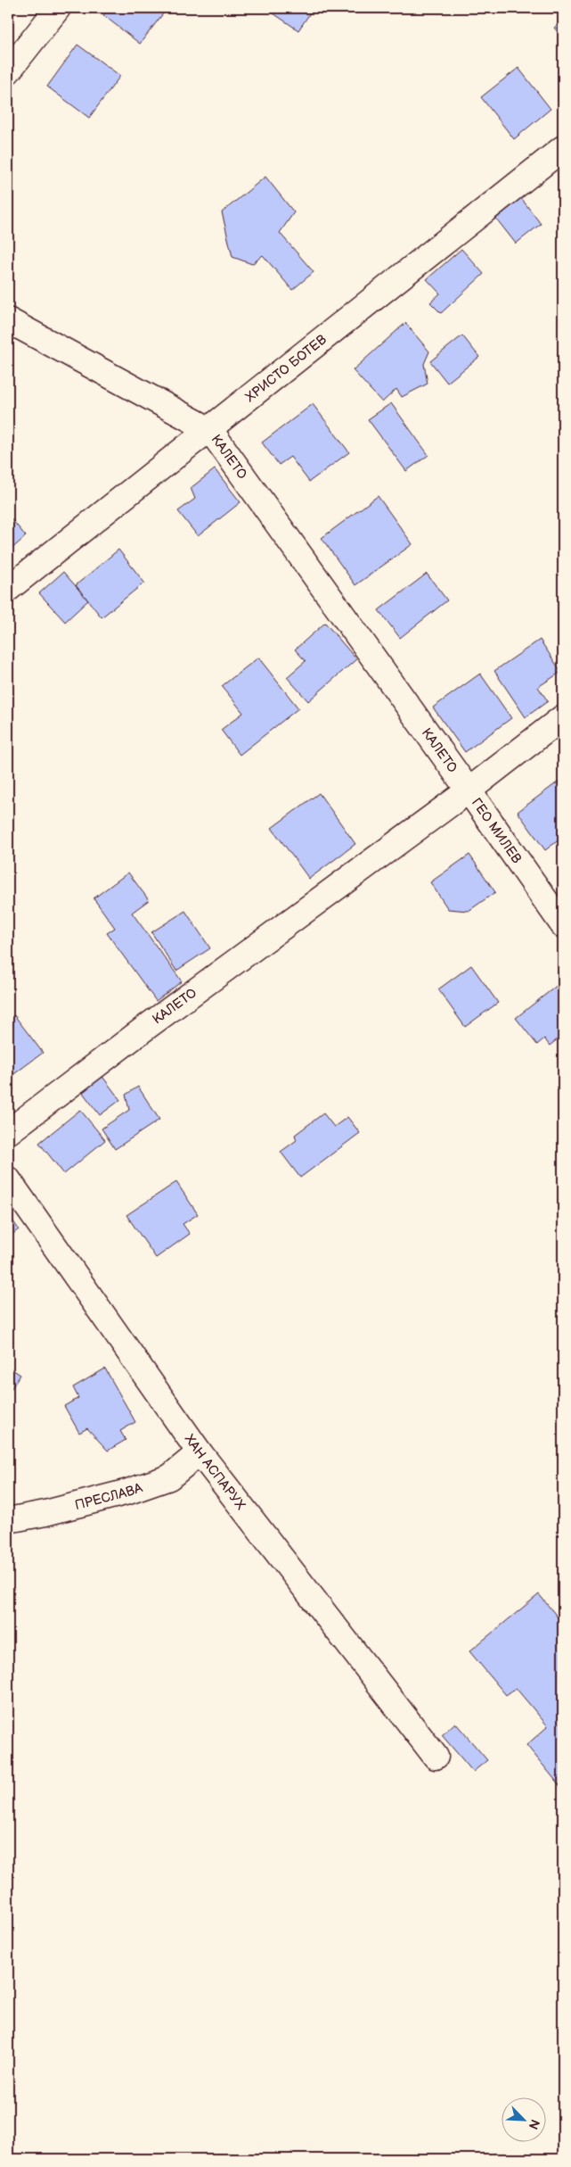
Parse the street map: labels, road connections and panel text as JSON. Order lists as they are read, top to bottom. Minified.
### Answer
{"streets":{"street":["ХРИСТО БОТЕВ","КАЛЕТО","ГЕО МИЛЕВ","ХАН АСПАРУХ","ПРЕСЛАВА"]},"crossings":[["ХРИСТО БОТЕВ","КАЛЕТО"],["КАЛЕТО","ГЕО МИЛЕВ"],["ХАН АСПАРУХ","ПРЕСЛАВА"]],"north":"bottom right"}
